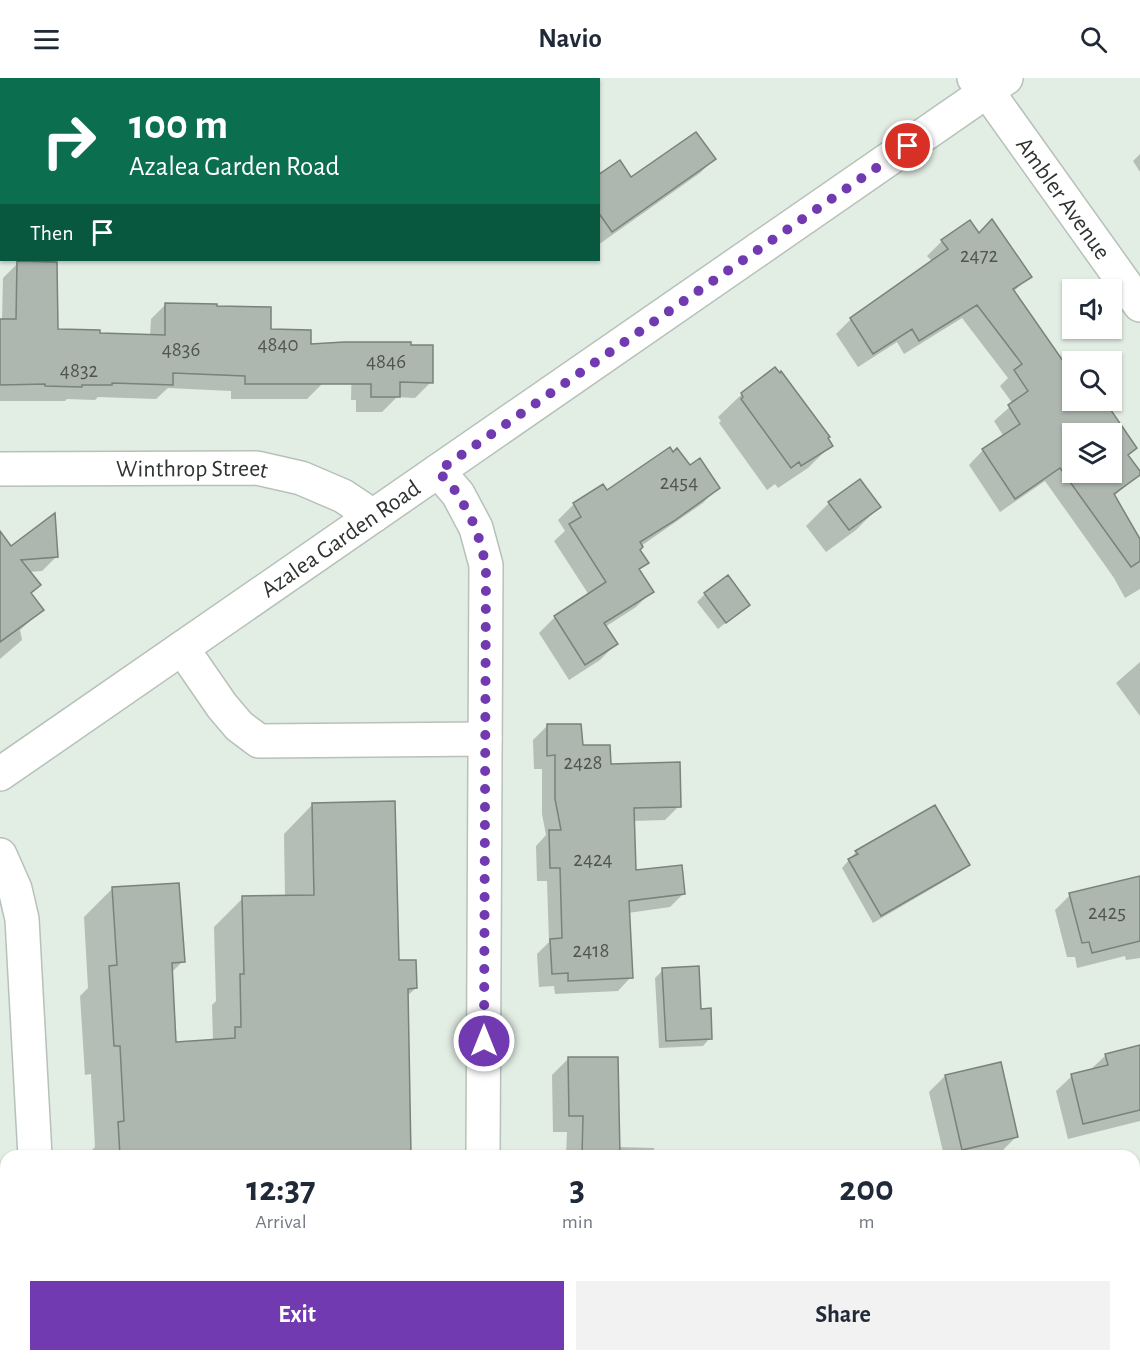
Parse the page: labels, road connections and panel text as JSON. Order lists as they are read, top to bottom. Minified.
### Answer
{"streets":{"street":["Ambler Avenue","Winthrop Street","Azalea Garden Road"]},"crossings":[["Ambler Avenue","Azalea Garden Road"],["Winthrop Street","Azalea Garden Road"]],"house_numbers":["2472","4840","4836","4846","4832","2454","2428","2424","2425","2418"],"page":{"header":"Navio","turn":["100 m","Azalea Garden Road"],"then":"Then","eta":["12:37","Arrival","3","min","200","m"],"buttons":["Exit","Share"]}}
